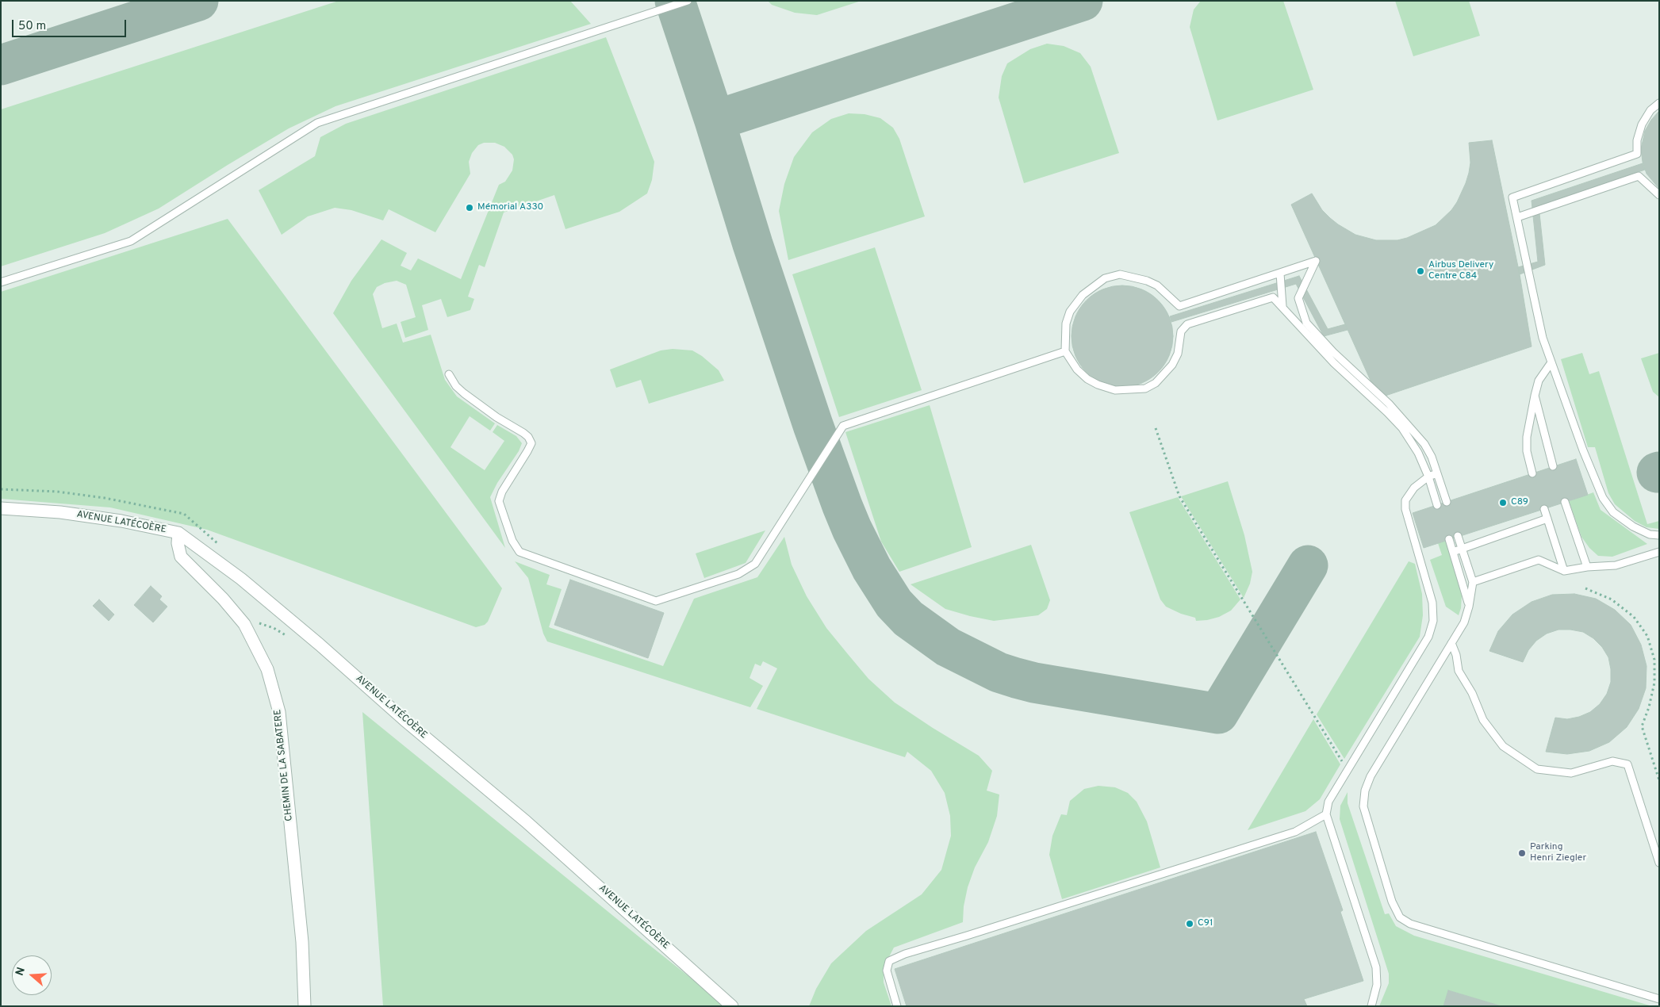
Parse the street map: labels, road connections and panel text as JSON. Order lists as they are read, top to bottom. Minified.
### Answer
{"streets":{"street":["AVENUE LATÉCOÈRE","CHEMIN DE LA SABATERE"]},"crossings":[["AVENUE LATÉCOÈRE","CHEMIN DE LA SABATERE"]],"places":["Mémorial A330","Airbus Delivery Centre C84","C89","Parking Henri Ziegler","C91"],"scale_bar":"50 m","north":"left"}
